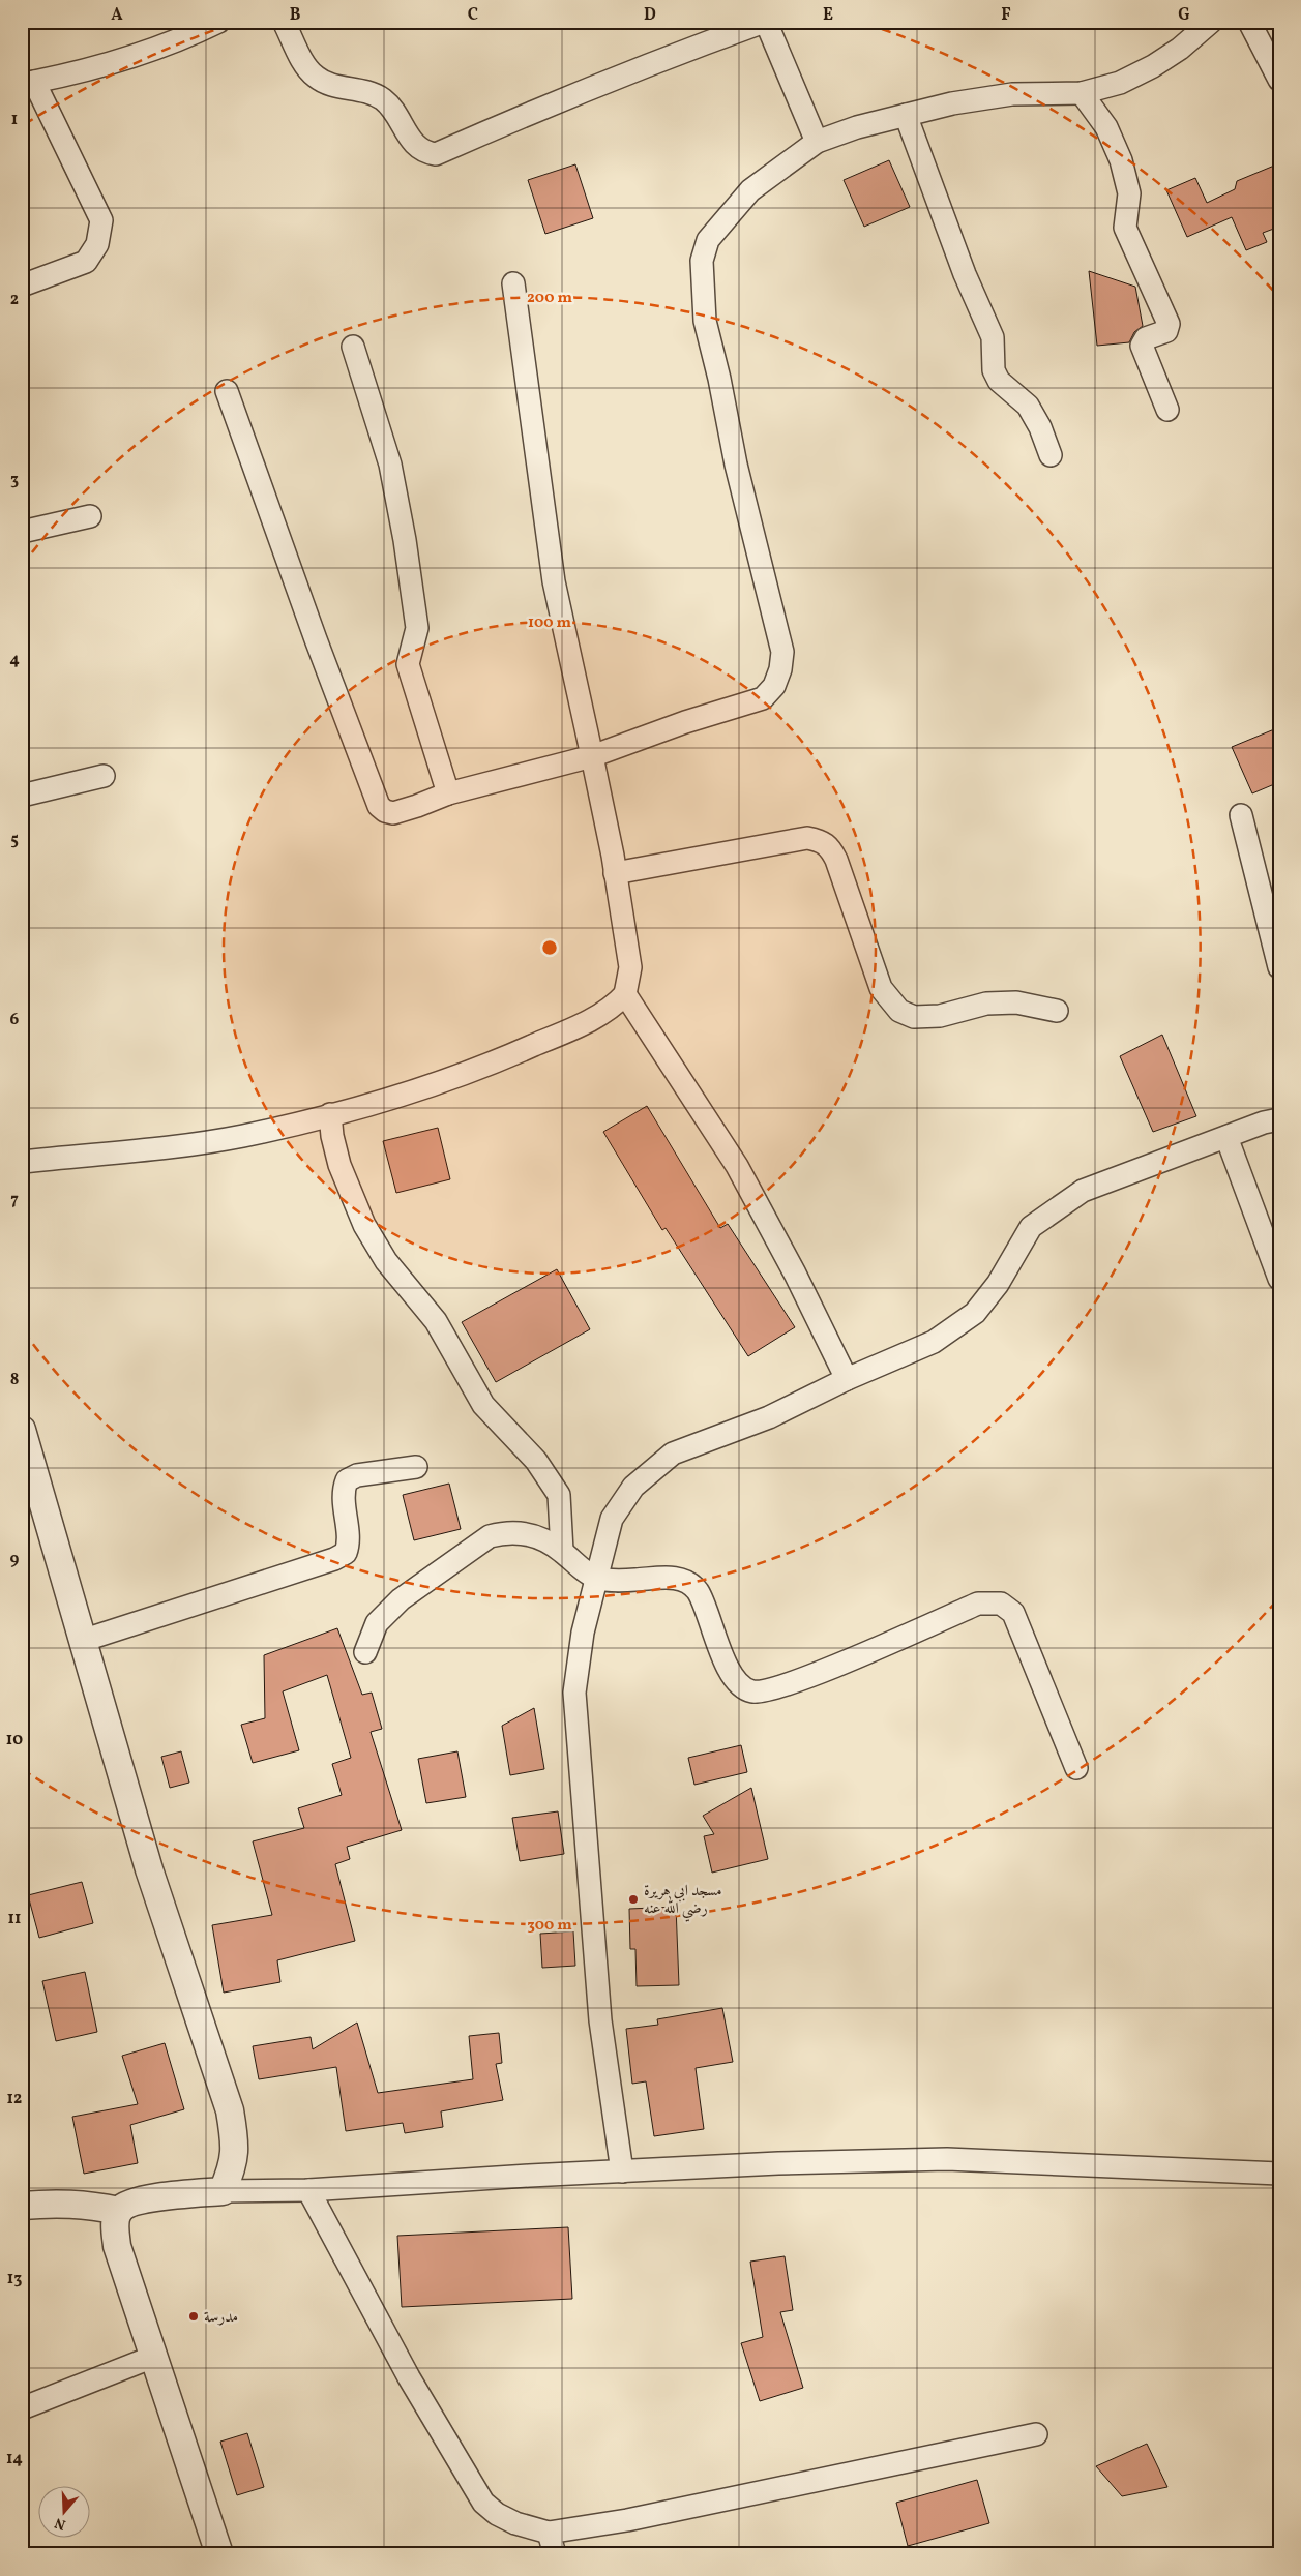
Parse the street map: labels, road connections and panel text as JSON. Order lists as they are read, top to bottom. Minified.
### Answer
{"places":["مسجد ابي هريرة رضي الله عنه","مدرسة"],"north":"bottom","grid":{"columns":["A","B","C","D","E","F","G"],"rows":["1","2","3","4","5","6","7","8","9","10","11","12","13","14"]},"rings":["200 m","100 m","300 m"]}
